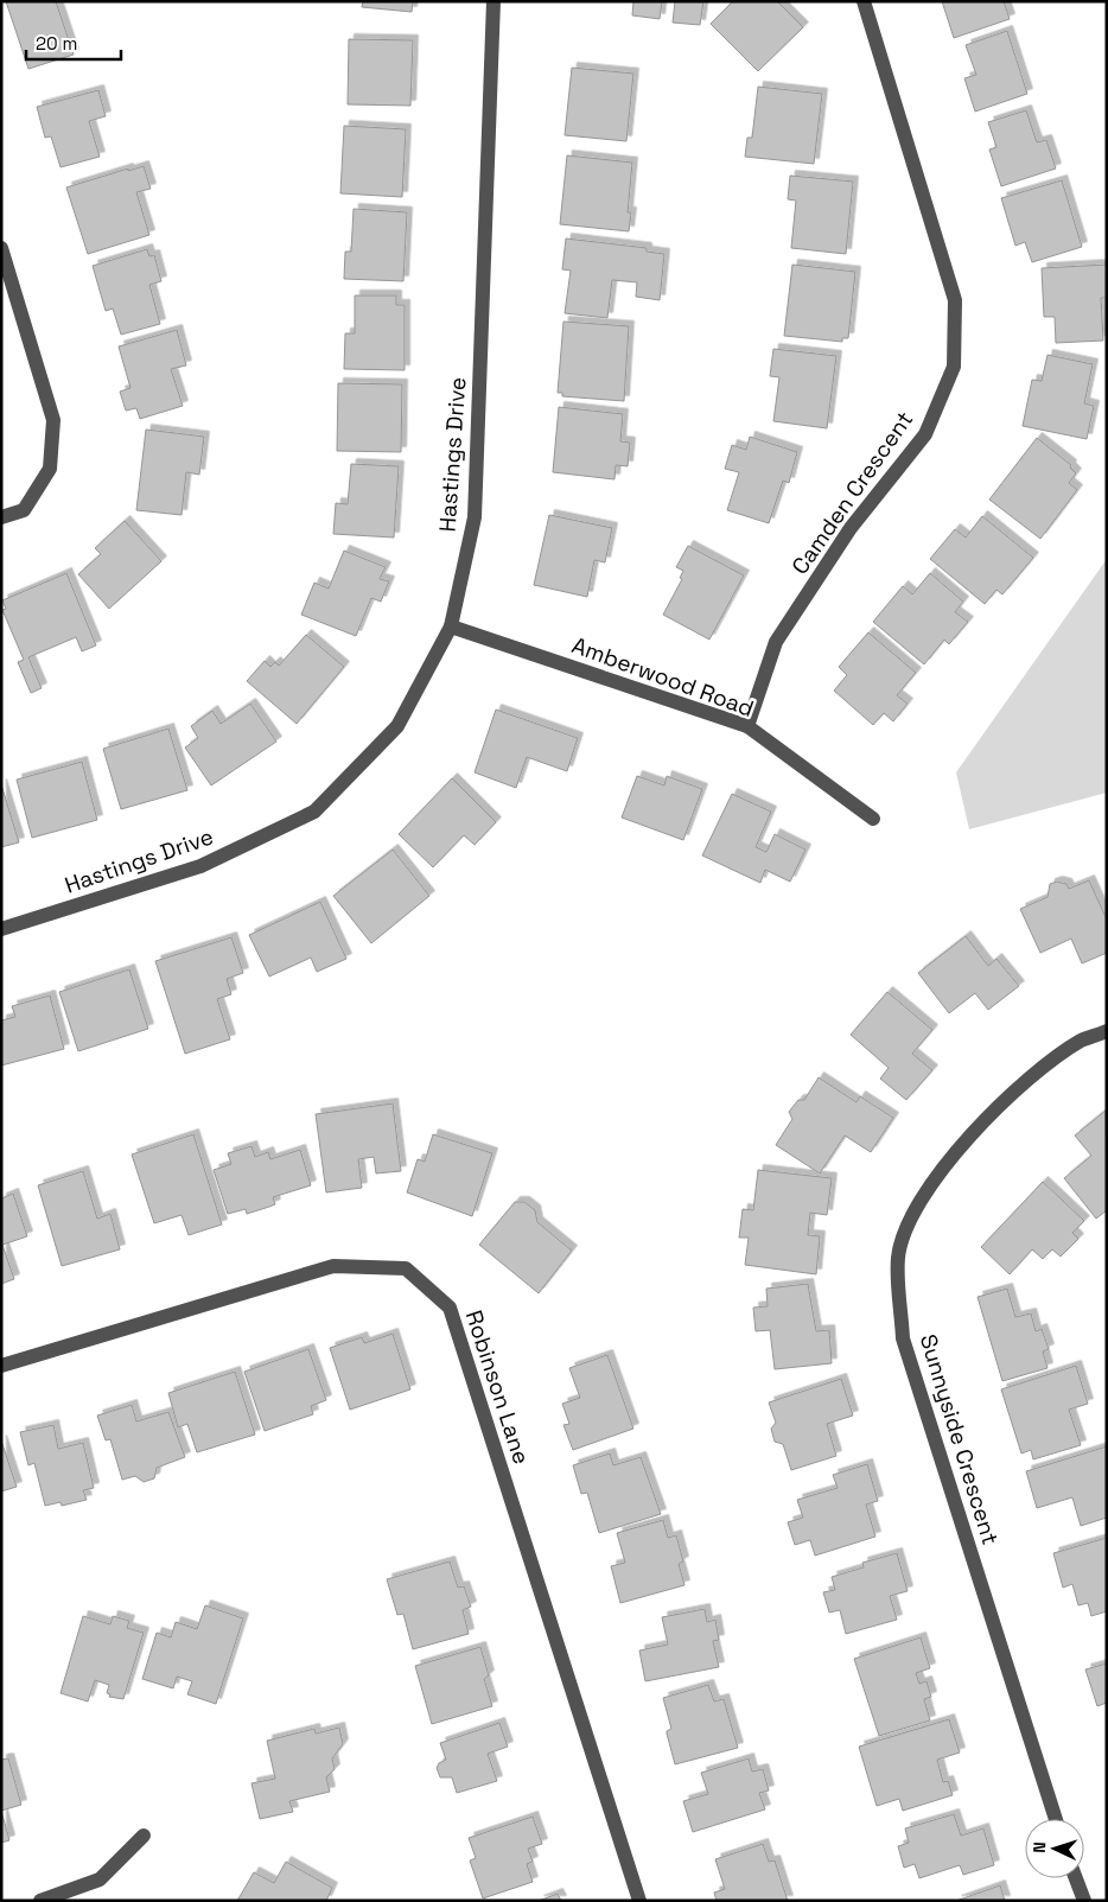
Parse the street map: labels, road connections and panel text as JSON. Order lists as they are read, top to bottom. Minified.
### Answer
{"streets":{"street":["Hastings Drive","Camden Crescent","Amberwood Road","Robinson Lane","Sunnyside Crescent"]},"crossings":[["Hastings Drive","Amberwood Road"],["Camden Crescent","Amberwood Road"]],"scale_bar":"20 m","north":"left"}
